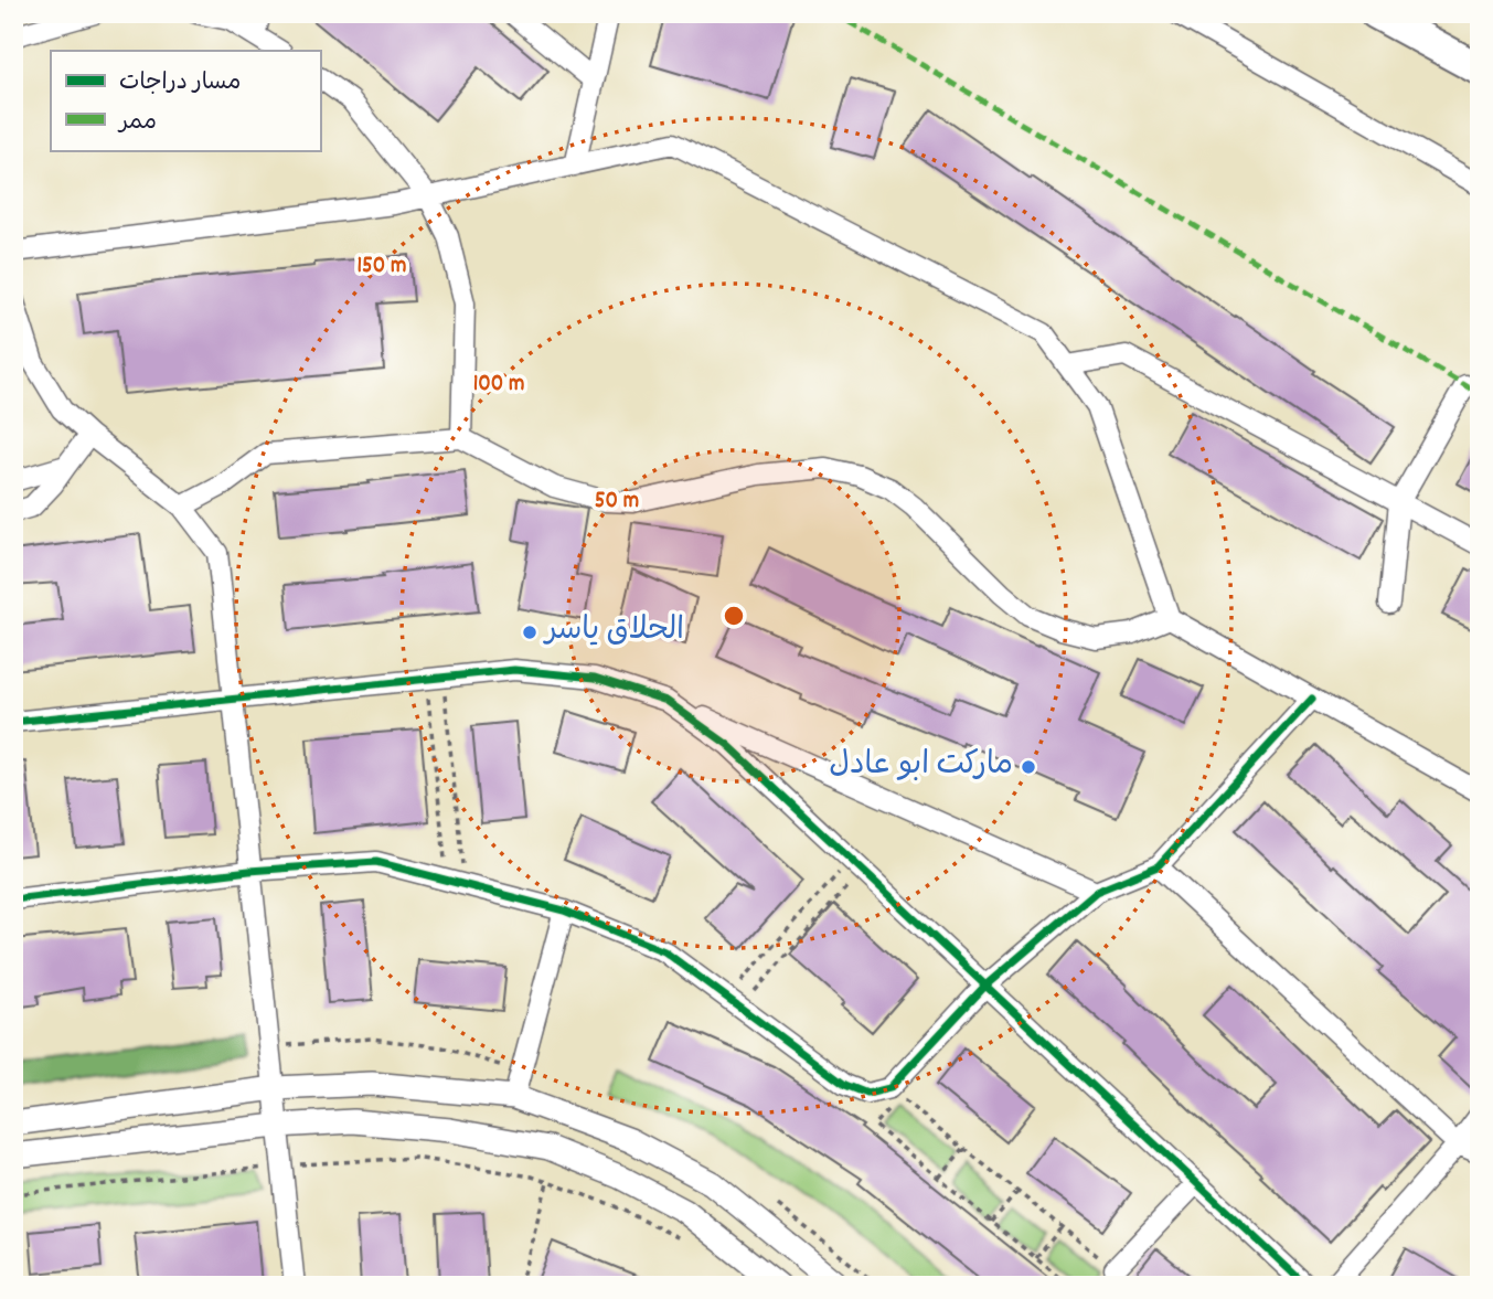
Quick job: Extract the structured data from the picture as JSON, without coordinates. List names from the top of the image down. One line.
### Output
{"places":["الحلاق ياسر","ماركت ابو عادل"],"legend":["مسار دراجات","ممر"],"rings":["150 m","100 m","50 m"]}
